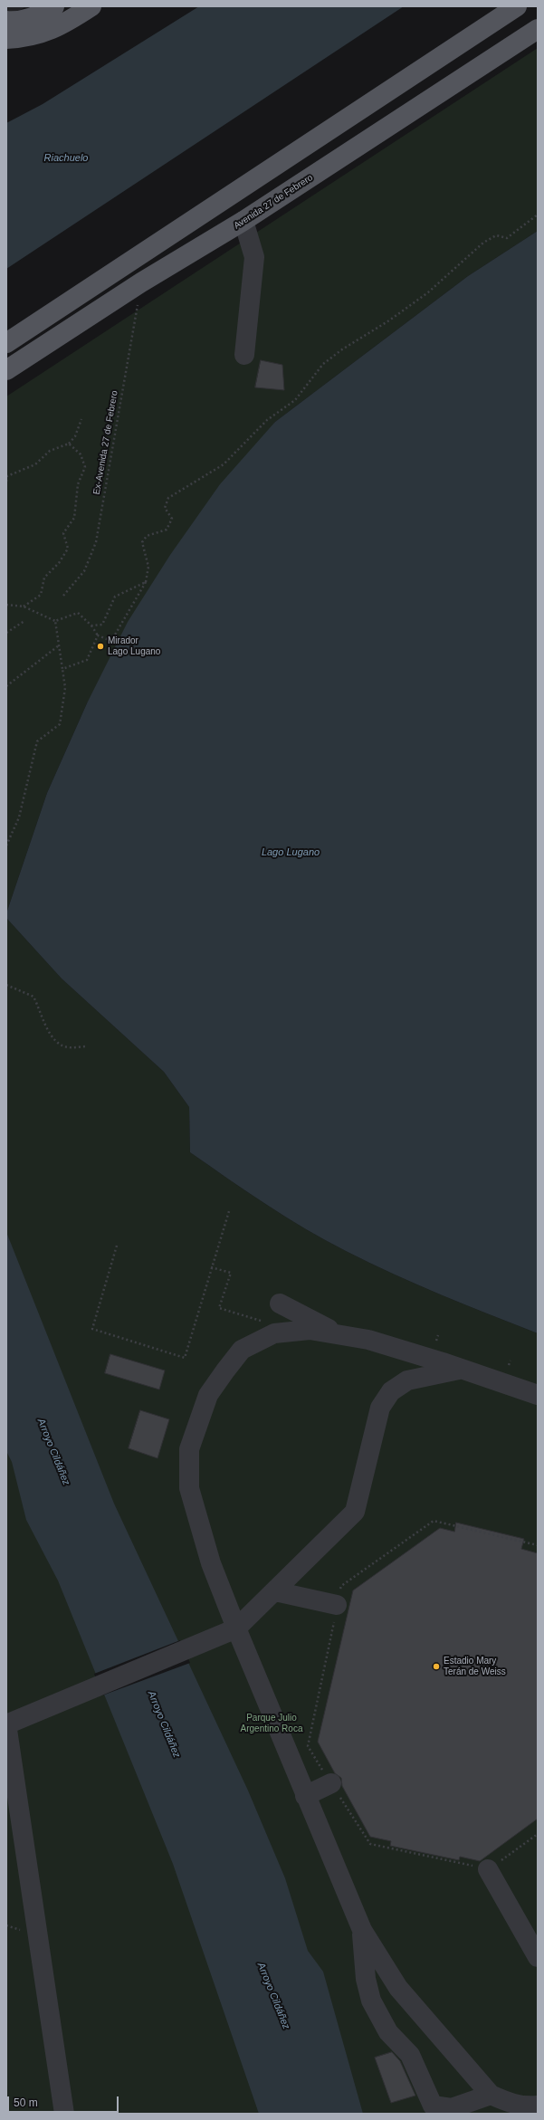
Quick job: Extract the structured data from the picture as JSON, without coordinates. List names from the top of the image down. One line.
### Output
{"streets":{"main road":["Avenida 27 de Febrero"],"path":["Ex-Avenida 27 de Febrero"]},"crossings":[["Avenida 27 de Febrero","Ex-Avenida 27 de Febrero"]],"water":["Riachuelo","Lago Lugano","Arroyo Cildáñez"],"parks":["Parque Julio Argentino Roca"],"places":["Mirador Lago Lugano","Estadio Mary Terán de Weiss"],"scale_bar":"50 m"}
